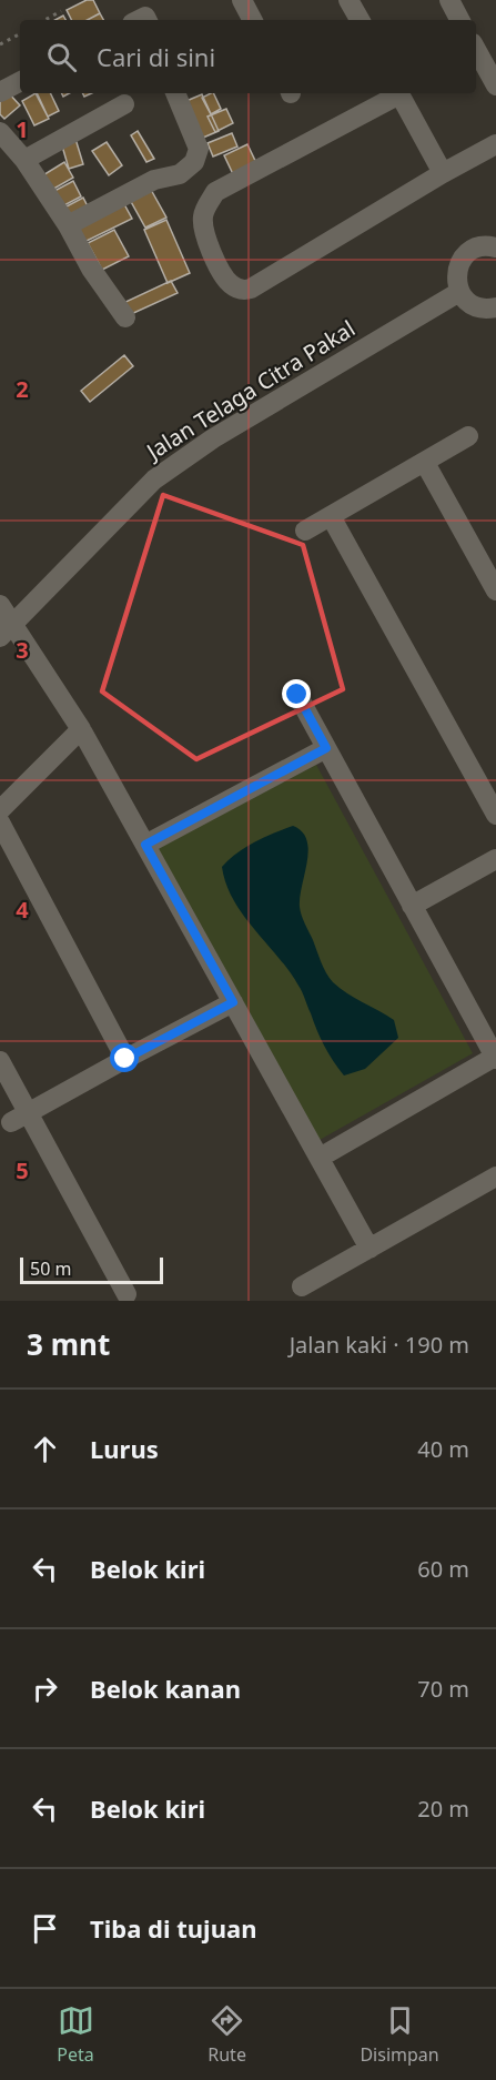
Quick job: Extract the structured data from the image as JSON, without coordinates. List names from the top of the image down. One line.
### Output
{"streets":{"street":["Jalan Telaga Citra Pakal"]},"scale_bar":"50 m","page":{"search":"Cari di sini","scale":"50 m","heading":["3 mnt","Jalan kaki · 190 m"],"list":[["Lurus","40 m"],["Belok kiri","60 m"],["Belok kanan","70 m"],["Belok kiri","20 m"],"Tiba di tujuan"],"nav":["Peta","Rute","Disimpan"]},"grid":{"rows":["1","2","3","4","5"]}}
